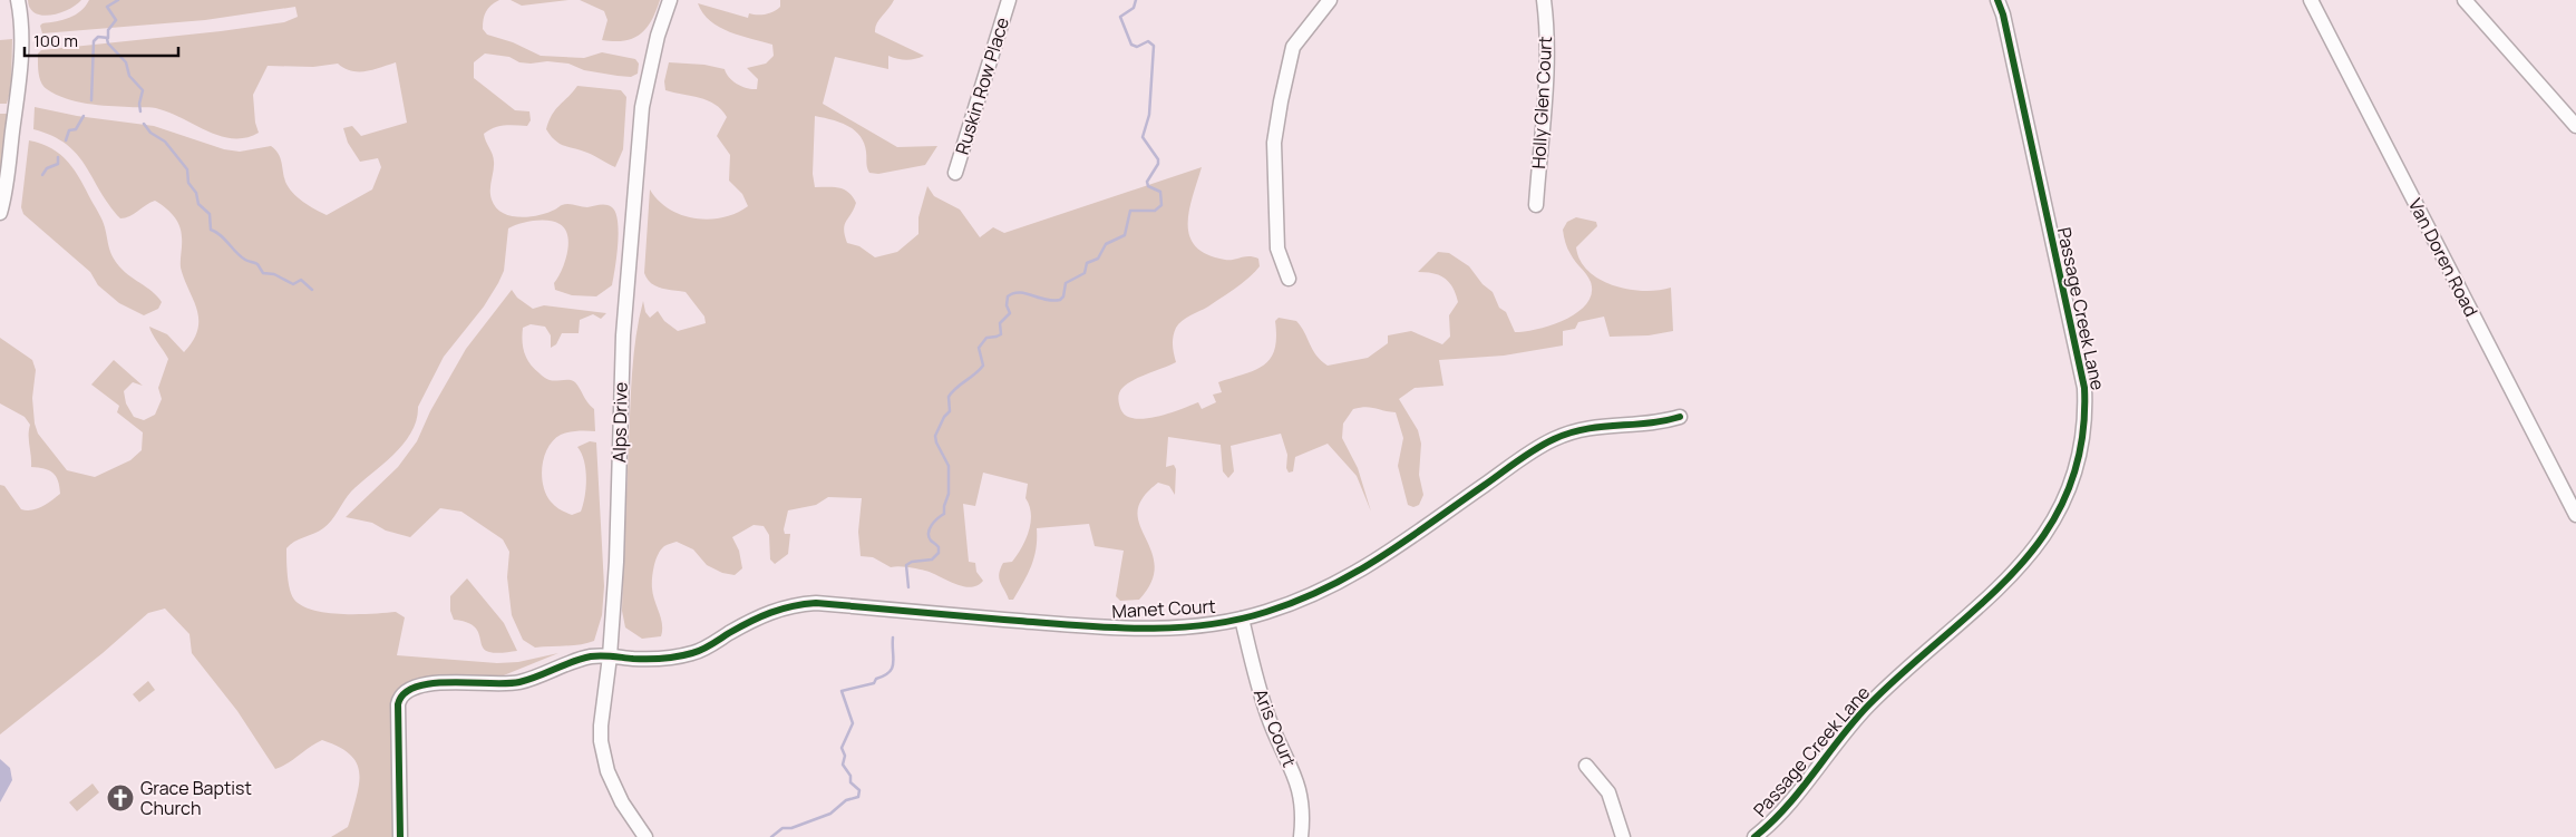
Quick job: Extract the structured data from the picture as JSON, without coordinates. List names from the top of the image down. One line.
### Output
{"streets":{"street":["Ruskin Row Place","Holly Glen Court","Van Doren Road","Passage Creek Lane","Alps Drive","Manet Court","Aris Court"]},"crossings":[["Alps Drive","Manet Court"],["Manet Court","Aris Court"]],"places":{"church":["Grace Baptist Church"]},"scale_bar":"100 m"}
